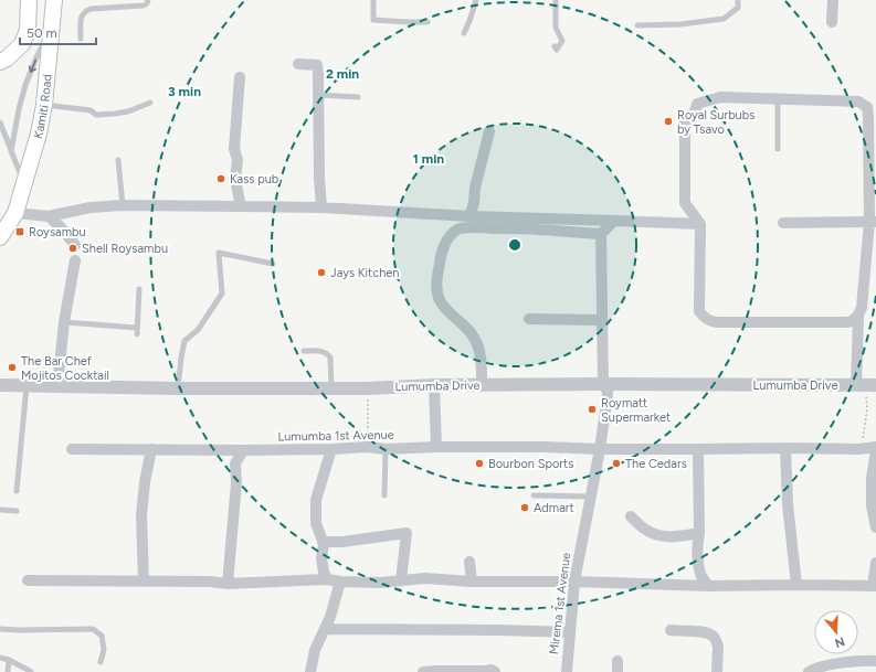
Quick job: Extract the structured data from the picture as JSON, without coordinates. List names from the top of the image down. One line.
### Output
{"streets":{"main road":["Kamiti Road"],"street":["Lumumba Drive","Lumumba 1st Avenue","Mirema 1st Avenue"]},"crossings":[["Lumumba Drive","Mirema 1st Avenue"],["Lumumba 1st Avenue","Mirema 1st Avenue"]],"places":{"other":["Royal Surbubs by Tsavo","Kass pub","Shell Roysambu","Jays Kitchen","The Bar Chef Mojitos Cocktail","Roymatt Supermarket","Bourbon Sports","The Cedars","Admart"],"transit":["Roysambu"]},"scale_bar":"50 m","north":"bottom","rings":["2 min","3 min","1 min"]}
